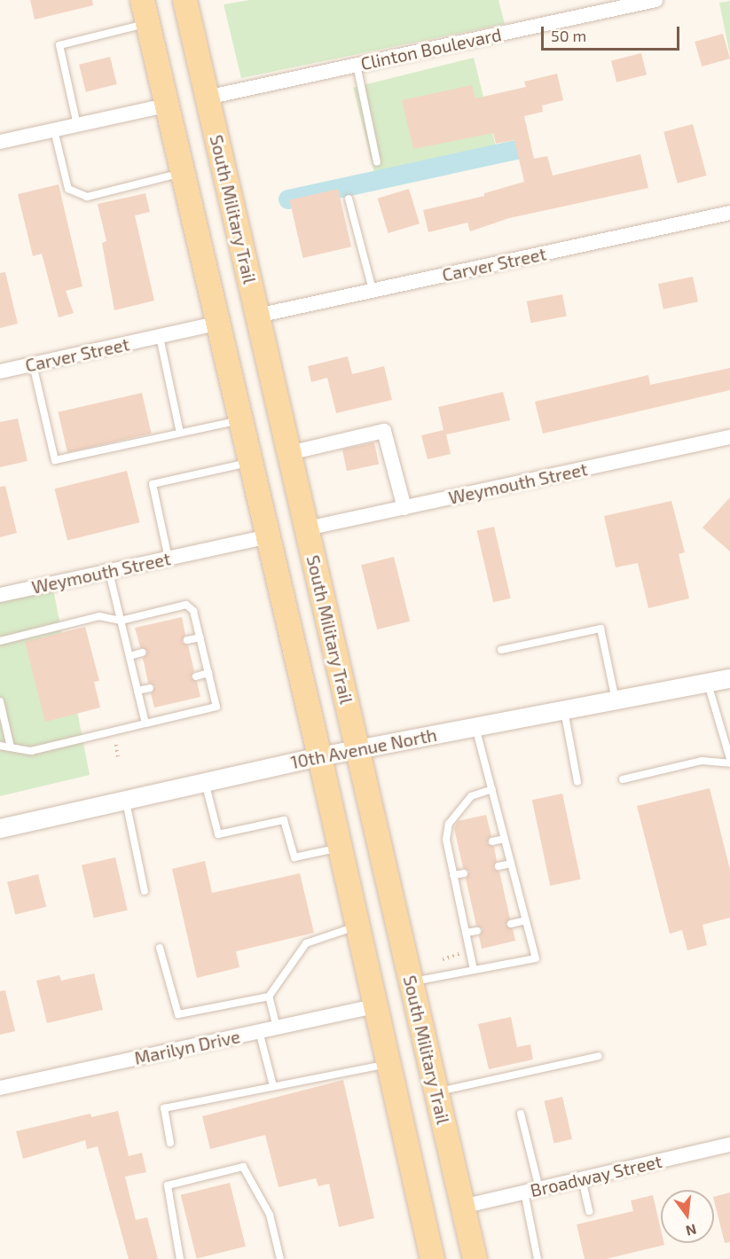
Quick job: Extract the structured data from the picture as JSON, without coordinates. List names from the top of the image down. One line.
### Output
{"streets":{"main road":["South Military Trail"],"street":["Clinton Boulevard","Carver Street","Weymouth Street","10th Avenue North","Marilyn Drive","Broadway Street"]},"crossings":[["Clinton Boulevard","South Military Trail"],["South Military Trail","Carver Street"],["South Military Trail","Weymouth Street"],["South Military Trail","10th Avenue North"],["South Military Trail","Broadway Street"]],"scale_bar":"50 m","north":"bottom"}
